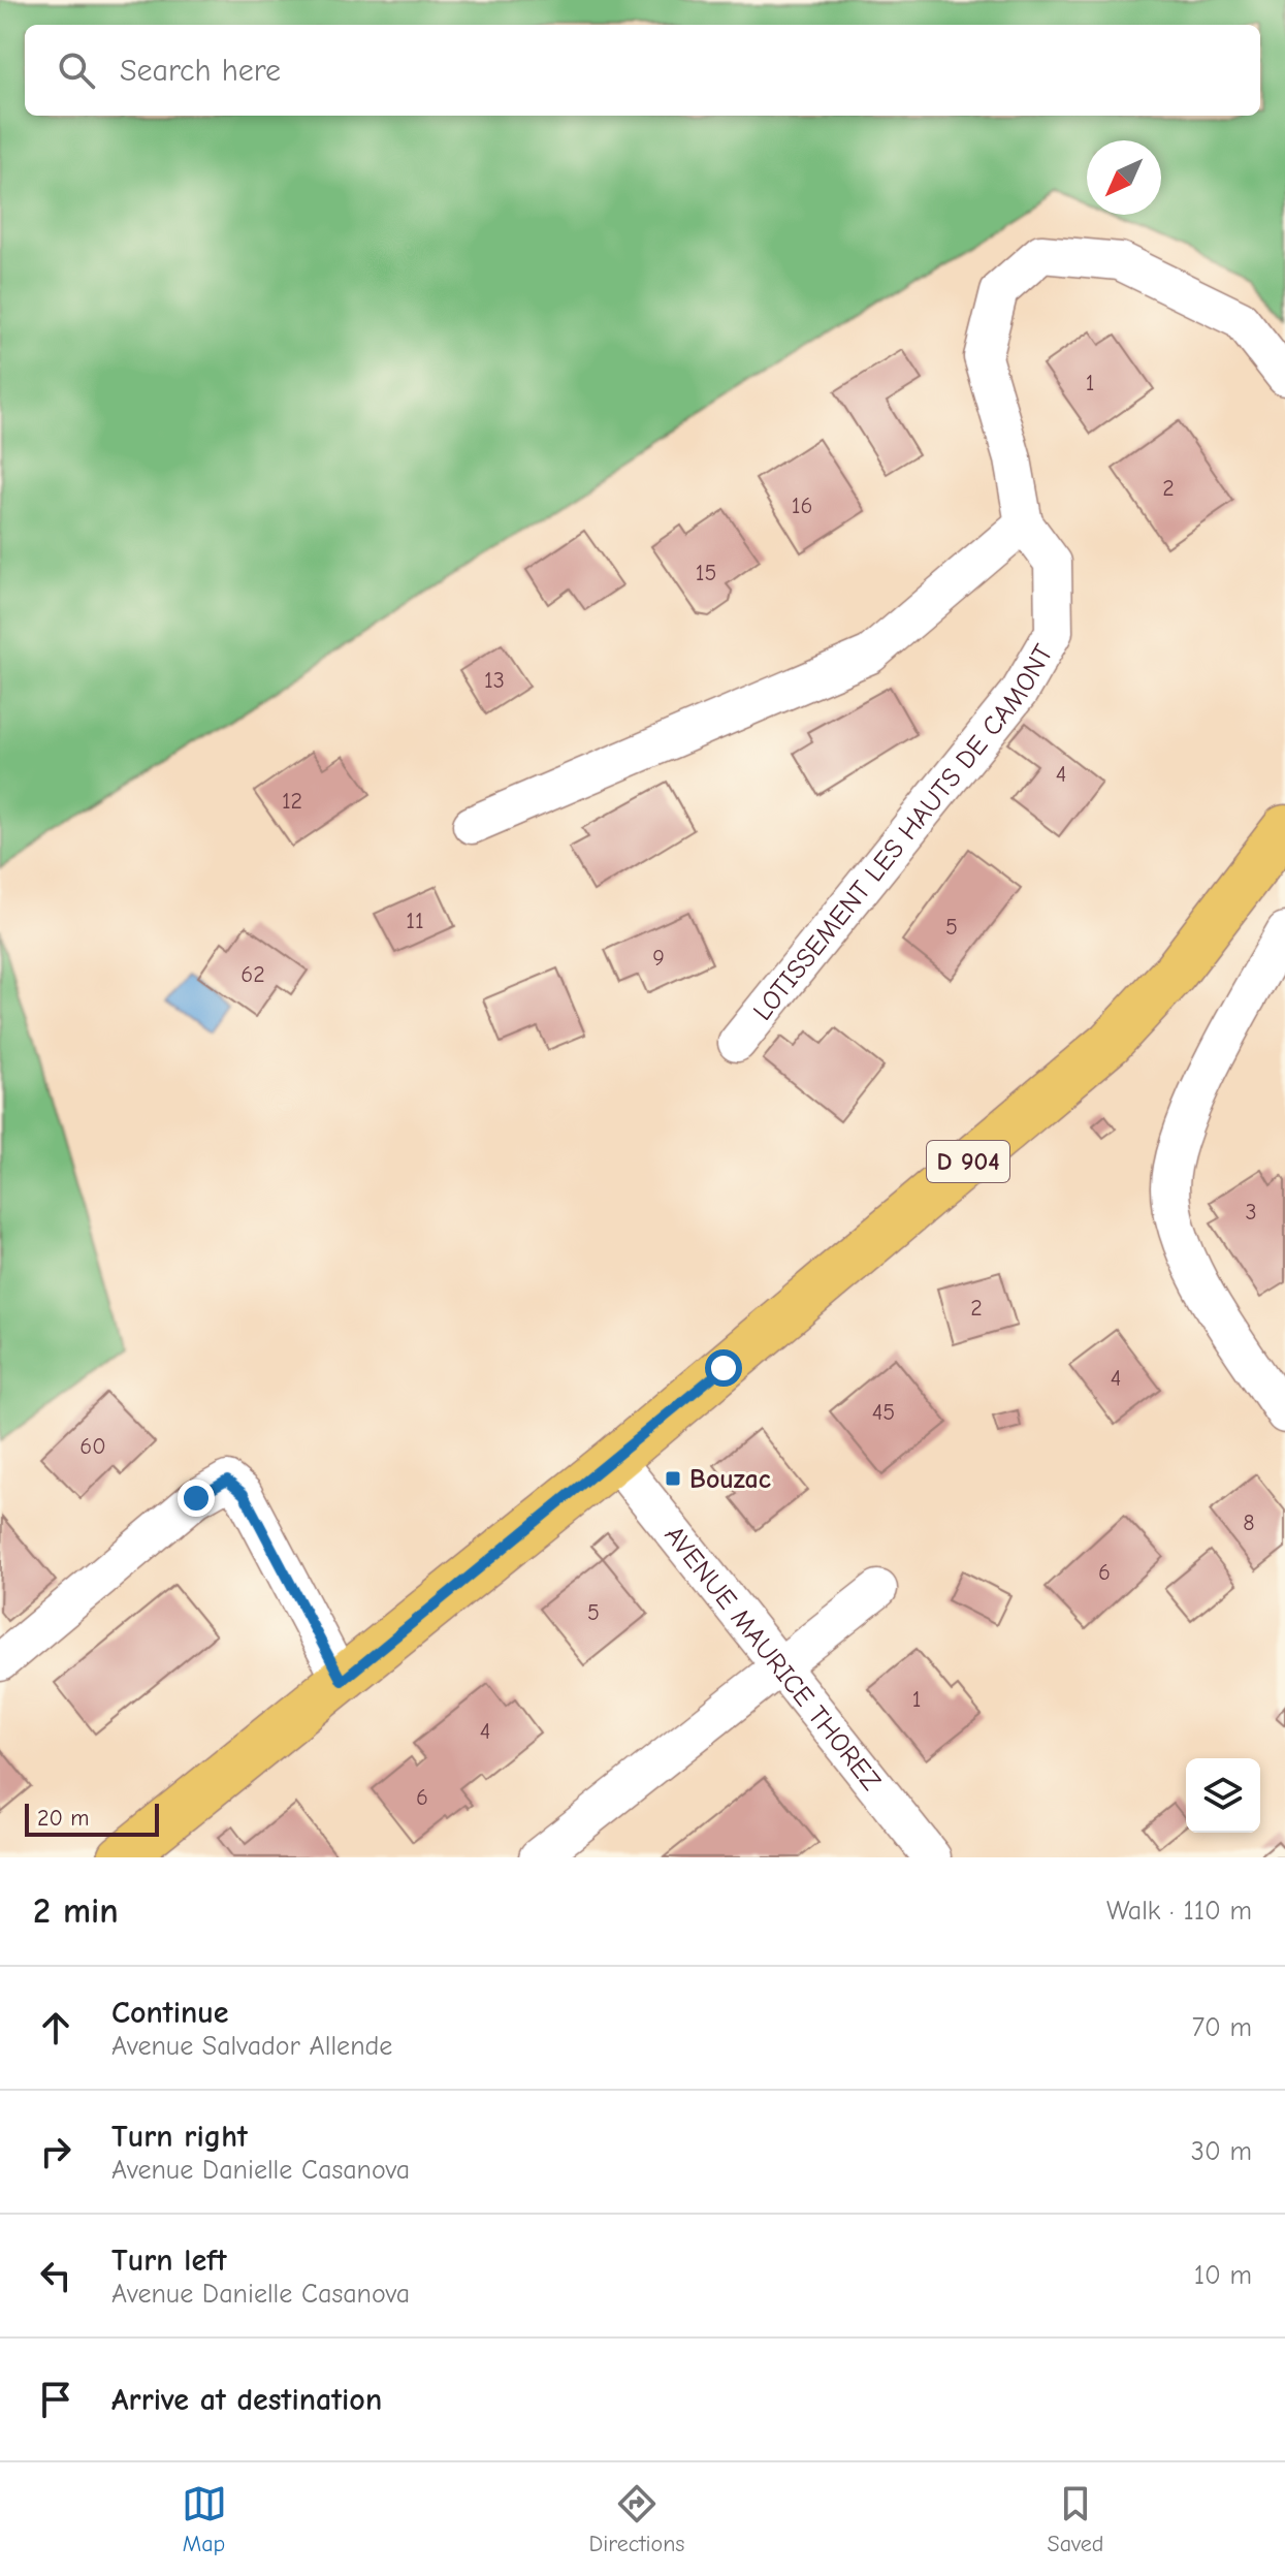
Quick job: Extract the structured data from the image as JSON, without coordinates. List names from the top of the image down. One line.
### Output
{"streets":{"main road":["D 904"],"street":["LOTISSEMENT LES HAUTS DE CAMONT","AVENUE MAURICE THOREZ"]},"crossings":[["D 904","AVENUE MAURICE THOREZ"]],"places":{"transit":["Bouzac"]},"house_numbers":["1","2","16","15","13","4","12","11","5","9","62","3","2","4","45","60","8","6","5","1","4","6"],"scale_bar":"20 m","north":"bottom left","page":{"search":"Search here","scale":"20 m","heading":["2 min","Walk · 110 m"],"list":[["Continue","Avenue Salvador Allende","70 m"],["Turn right","Avenue Danielle Casanova","30 m"],["Turn left","Avenue Danielle Casanova","10 m"],"Arrive at destination"],"nav":["Map","Directions","Saved"]}}
